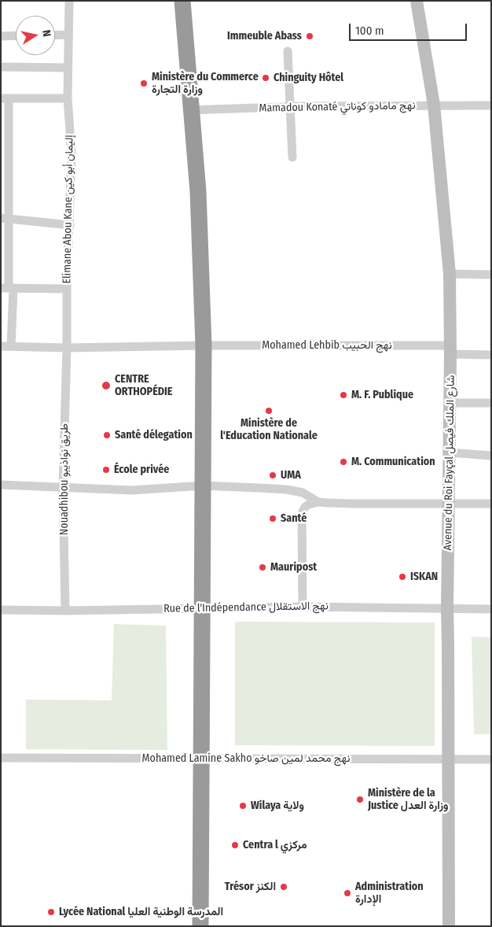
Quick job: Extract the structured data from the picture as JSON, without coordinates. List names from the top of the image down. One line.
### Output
{"streets":{"street":["Mamadou Konaté نهج مامادو كوناتي","Elimane Abou Kane إليمان أبو كين","Mohamed Lehbib نهج الحبيب","Avenue du Roi Fayçal شارع الملك فيصل","Nouadhibou طريق نواذيبو","Rue de l'Indépendance نهج الاستقلال","Mohamed Lamine Sakho نهج محمد لمين صاخو"]},"crossings":[["Mamadou Konaté نهج مامادو كوناتي","Avenue du Roi Fayçal شارع الملك فيصل"],["Elimane Abou Kane إليمان أبو كين","Mohamed Lehbib نهج الحبيب"],["Elimane Abou Kane إليمان أبو كين","Nouadhibou طريق نواذيبو"],["Mohamed Lehbib نهج الحبيب","Avenue du Roi Fayçal شارع الملك فيصل"],["Mohamed Lehbib نهج الحبيب","Nouadhibou طريق نواذيبو"],["Avenue du Roi Fayçal شارع الملك فيصل","Rue de l'Indépendance نهج الاستقلال"],["Avenue du Roi Fayçal شارع الملك فيصل","Mohamed Lamine Sakho نهج محمد لمين صاخو"],["Nouadhibou طريق نواذيبو","Rue de l'Indépendance نهج الاستقلال"]],"places":["Immeuble Abass","Chinguity Hôtel","Ministère du Commerce وزارة التجارة","CENTRE ORTHOPÉDIE","M. F. Publique","Ministère de l'Education Nationale","Santé délegation","M. Communication","École privée","UMA","Santé","Mauripost","ISKAN","Ministère de la Justice وزارة العدل","Wilaya ولاية","Centra l مركزي","Trésor الكنز","Administration الإدارة","Lycée National المدرسة الوطنية العليا"],"scale_bar":"100 m","north":"right"}
